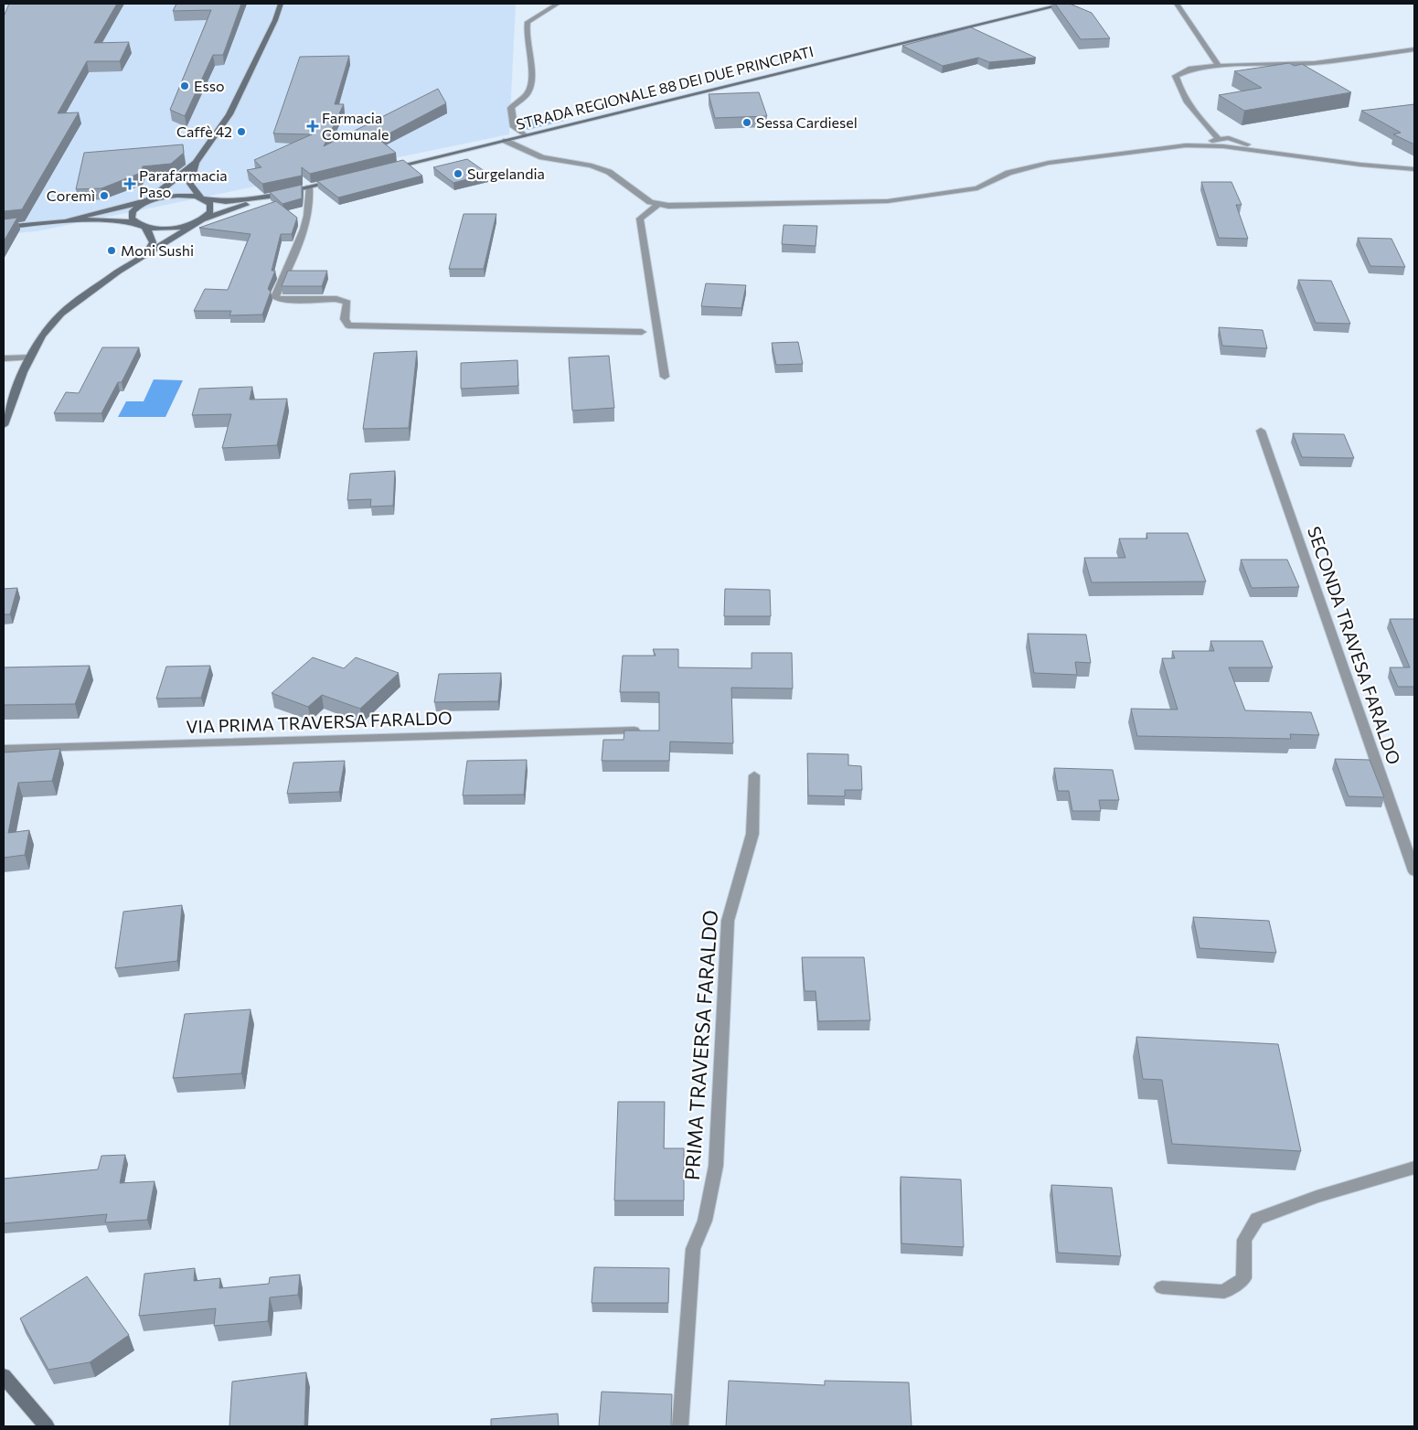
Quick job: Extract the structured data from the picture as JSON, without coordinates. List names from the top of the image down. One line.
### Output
{"streets":{"main road":["STRADA REGIONALE 88 DEI DUE PRINCIPATI"],"street":["SECONDA TRAVESA FARALDO","VIA PRIMA TRAVERSA FARALDO","PRIMA TRAVERSA FARALDO"]},"places":{"other":["Esso","Sessa Cardiesel","Caffè 42","Surgelandia","Coremì","Moni Sushi"],"health":["Farmacia Comunale","Parafarmacia Paso"]}}
